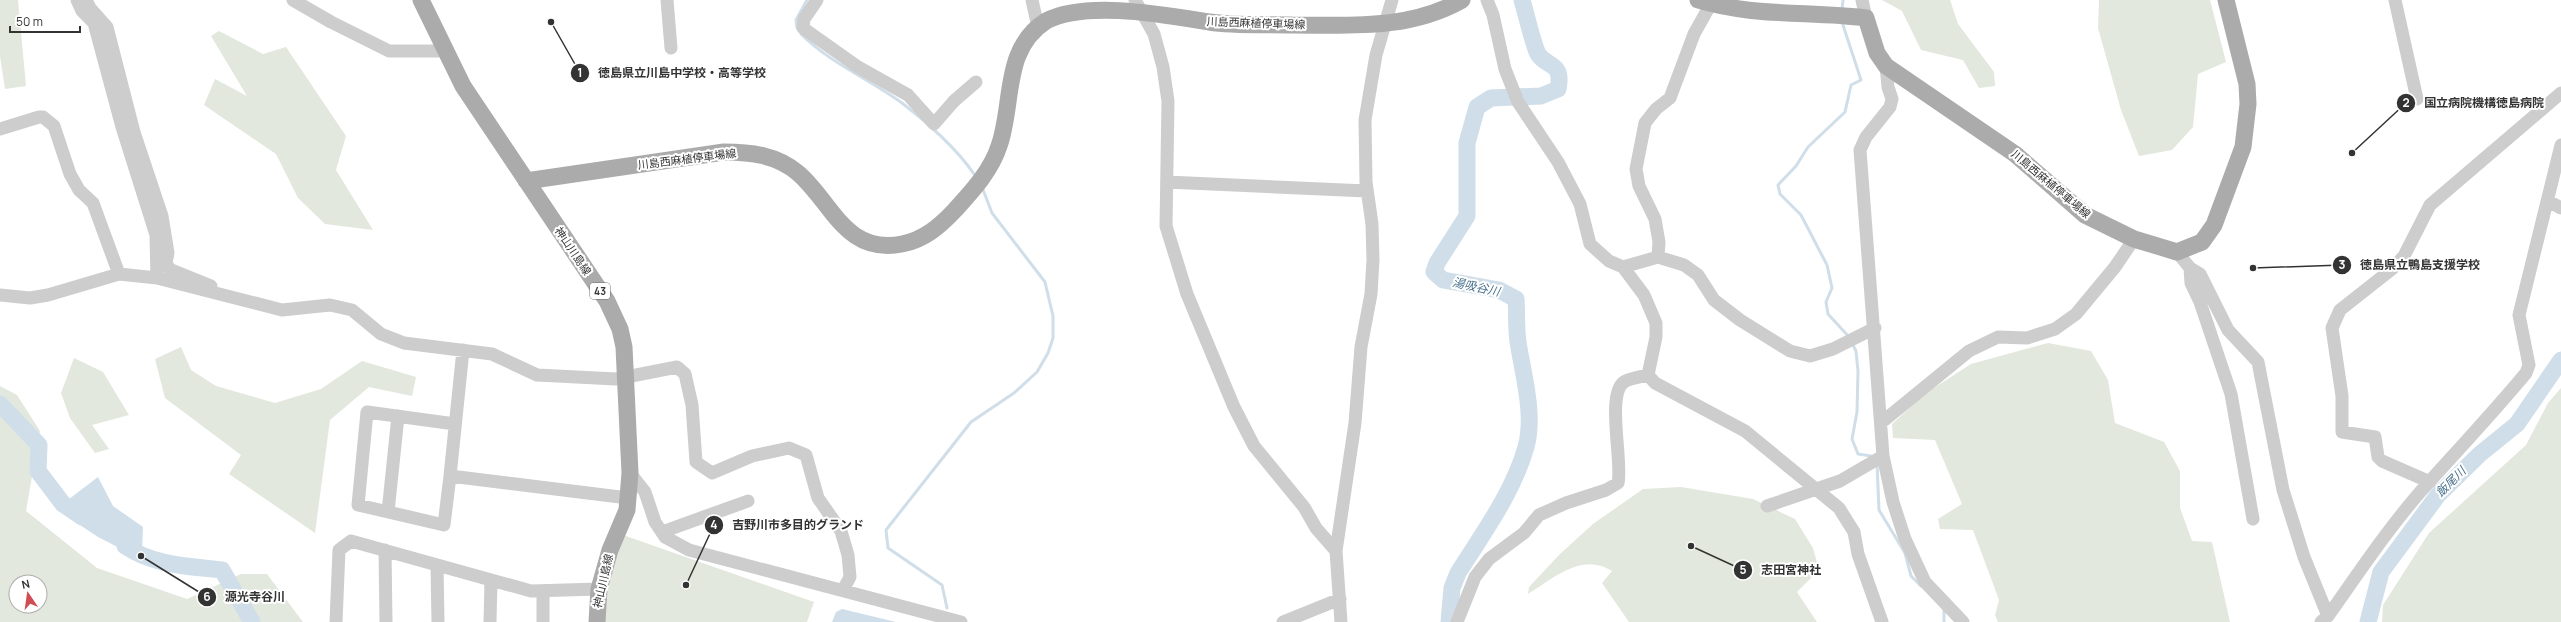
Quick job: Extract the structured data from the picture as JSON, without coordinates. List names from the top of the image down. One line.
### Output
{"streets":{"main road":["川島西麻植停車場線","神山川島線","43"]},"crossings":[["川島西麻植停車場線","神山川島線"]],"water":["湯吸谷川","飯尾川"],"places":["徳島県立川島中学校・高等学校","国立病院機構徳島病院","徳島県立鴨島支援学校","志田宮神社","源光寺谷川","吉野川市多目的グランド"],"scale_bar":"50 m","north":"top"}
